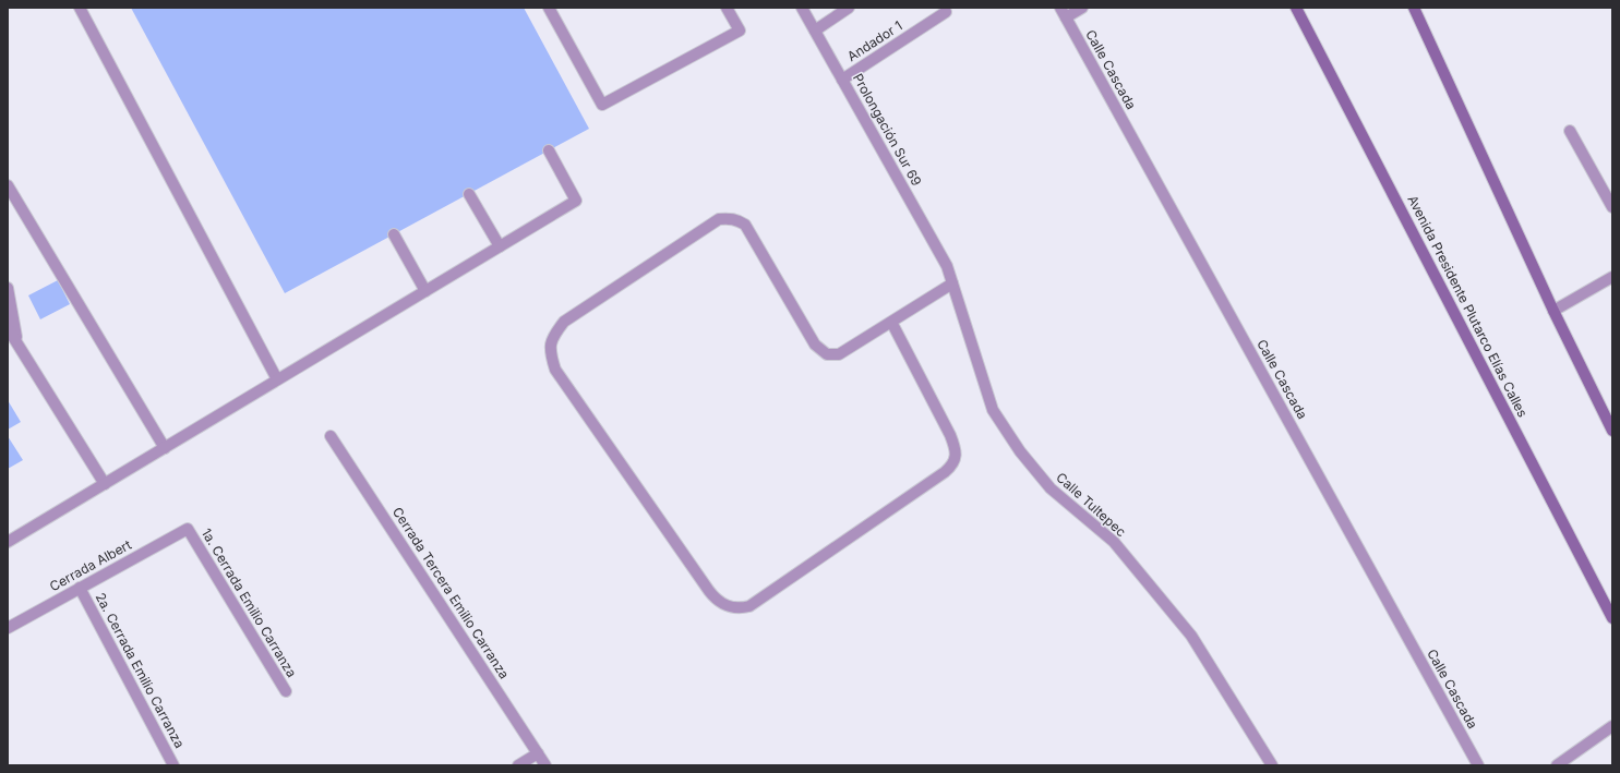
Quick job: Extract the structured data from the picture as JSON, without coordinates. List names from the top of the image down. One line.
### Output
{"streets":{"main road":["Avenida Presidente Plutarco Elías Calles"],"street":["Andador 1","Calle Cascada","Prolongación Sur 69","Calle Tultepec","Cerrada Albert","Cerrada Tercera Emilio Carranza","1a. Cerrada Emilio Carranza","2a. Cerrada Emilio Carranza"]},"crossings":[["Andador 1","Prolongación Sur 69"],["Prolongación Sur 69","Calle Tultepec"],["Cerrada Albert","1a. Cerrada Emilio Carranza"],["Cerrada Albert","2a. Cerrada Emilio Carranza"]]}
